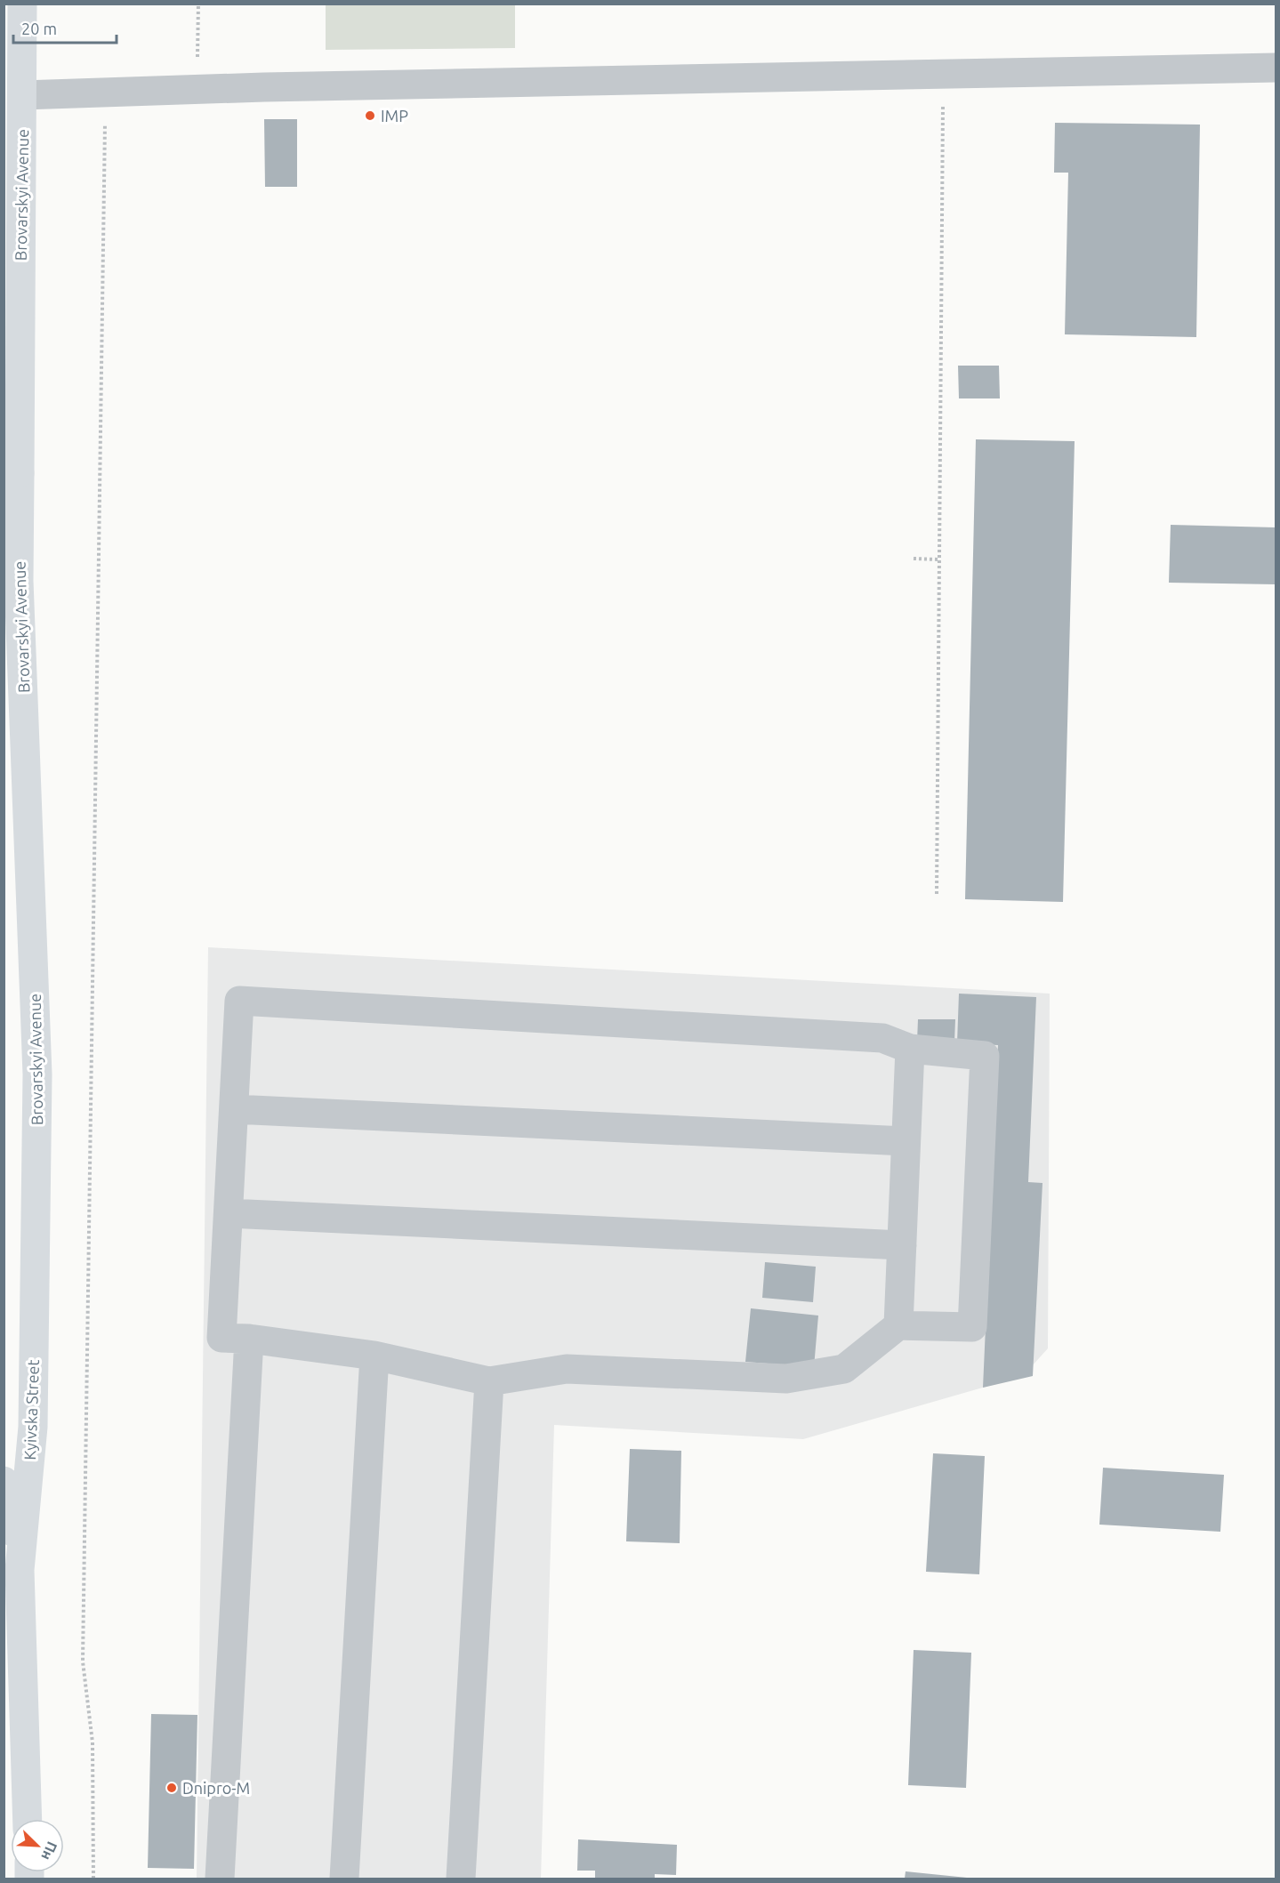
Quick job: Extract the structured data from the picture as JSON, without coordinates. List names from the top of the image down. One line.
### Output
{"streets":{"main road":["Brovarskyi Avenue","Kyivska Street"]},"crossings":[["Brovarskyi Avenue","Kyivska Street"]],"places":["ІМР","Dnipro-M"],"scale_bar":"20 m","north":"bottom right"}
